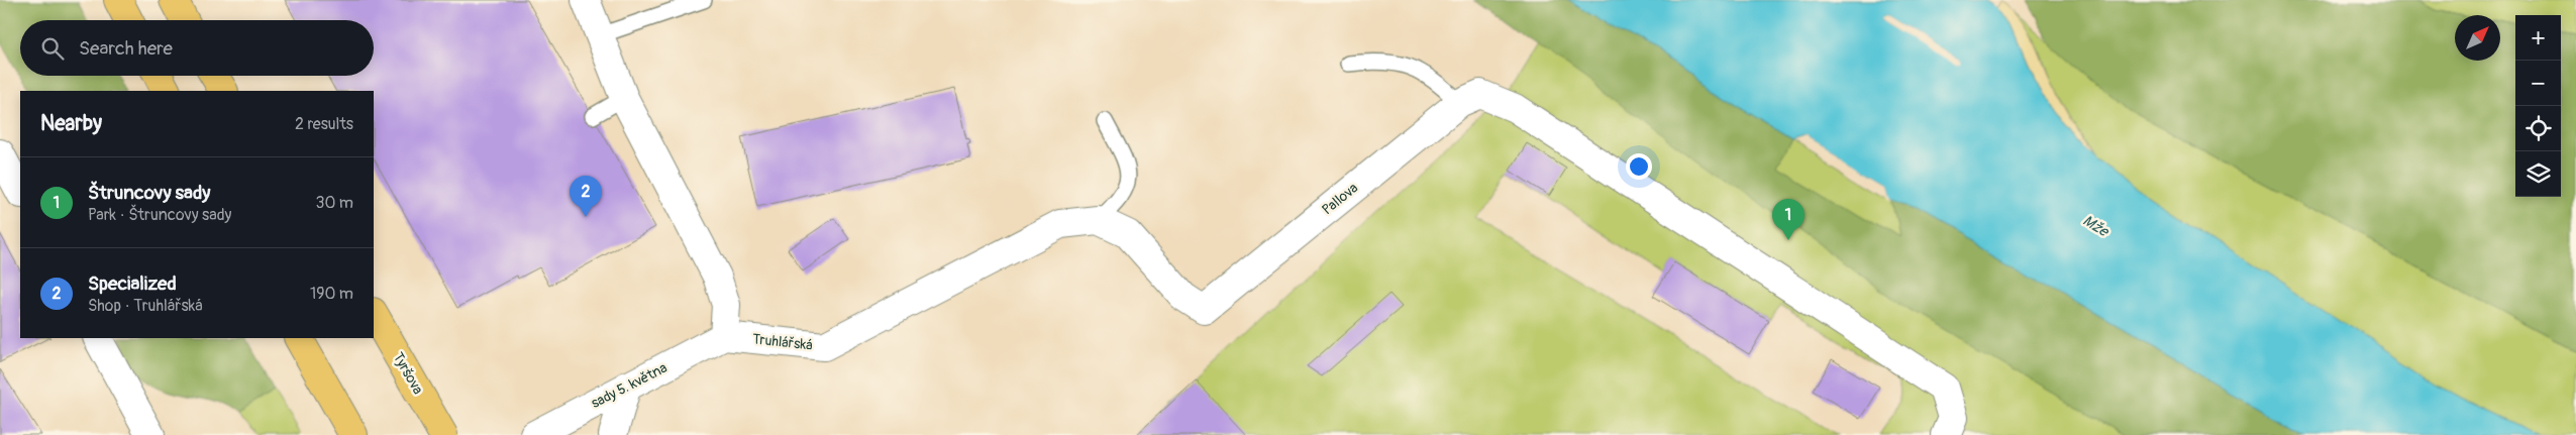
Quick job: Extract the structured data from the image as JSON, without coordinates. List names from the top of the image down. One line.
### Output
{"streets":{"main road":["Tyršova"],"street":["Pallova","Truhlářská","sady 5. května"]},"crossings":[["Pallova","Truhlářská"],["Truhlářská","sady 5. května"]],"water":["Mže"],"north":"top right","page":{"map_buttons":["+","−"],"search":"Search here","heading":["Nearby","2 results"],"list":[{"mark":"1","name":"Štruncovy sady","note":"Park · Štruncovy sady","value":"30 m"},{"mark":"2","name":"Specialized","note":"Shop · Truhlářská","value":"190 m"}],"pins":["2","1"]}}
